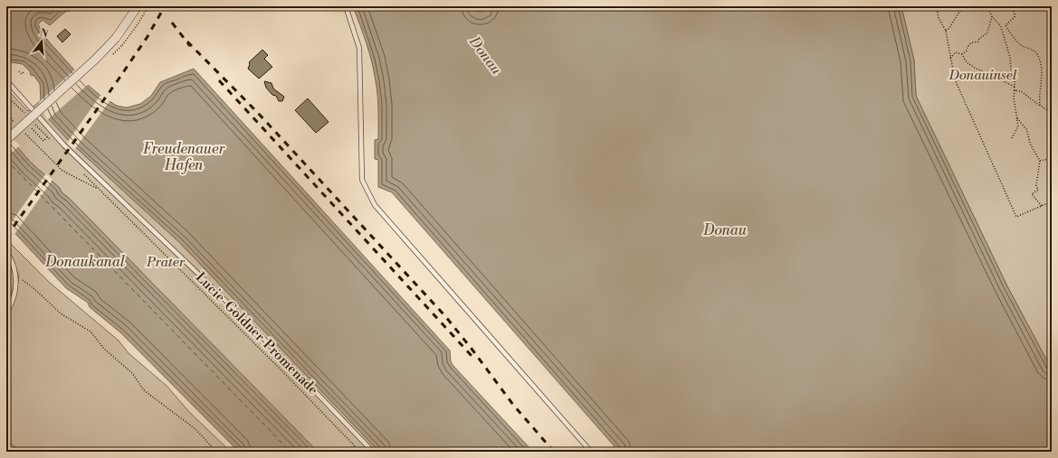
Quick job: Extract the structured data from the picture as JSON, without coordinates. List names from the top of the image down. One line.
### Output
{"streets":{"path":["Lucie-Goldner-Promenade"]},"water":["Donau","Freudenauer Hafen","Donaukanal"],"parks":["Donauinsel","Prater"],"north":"top"}
